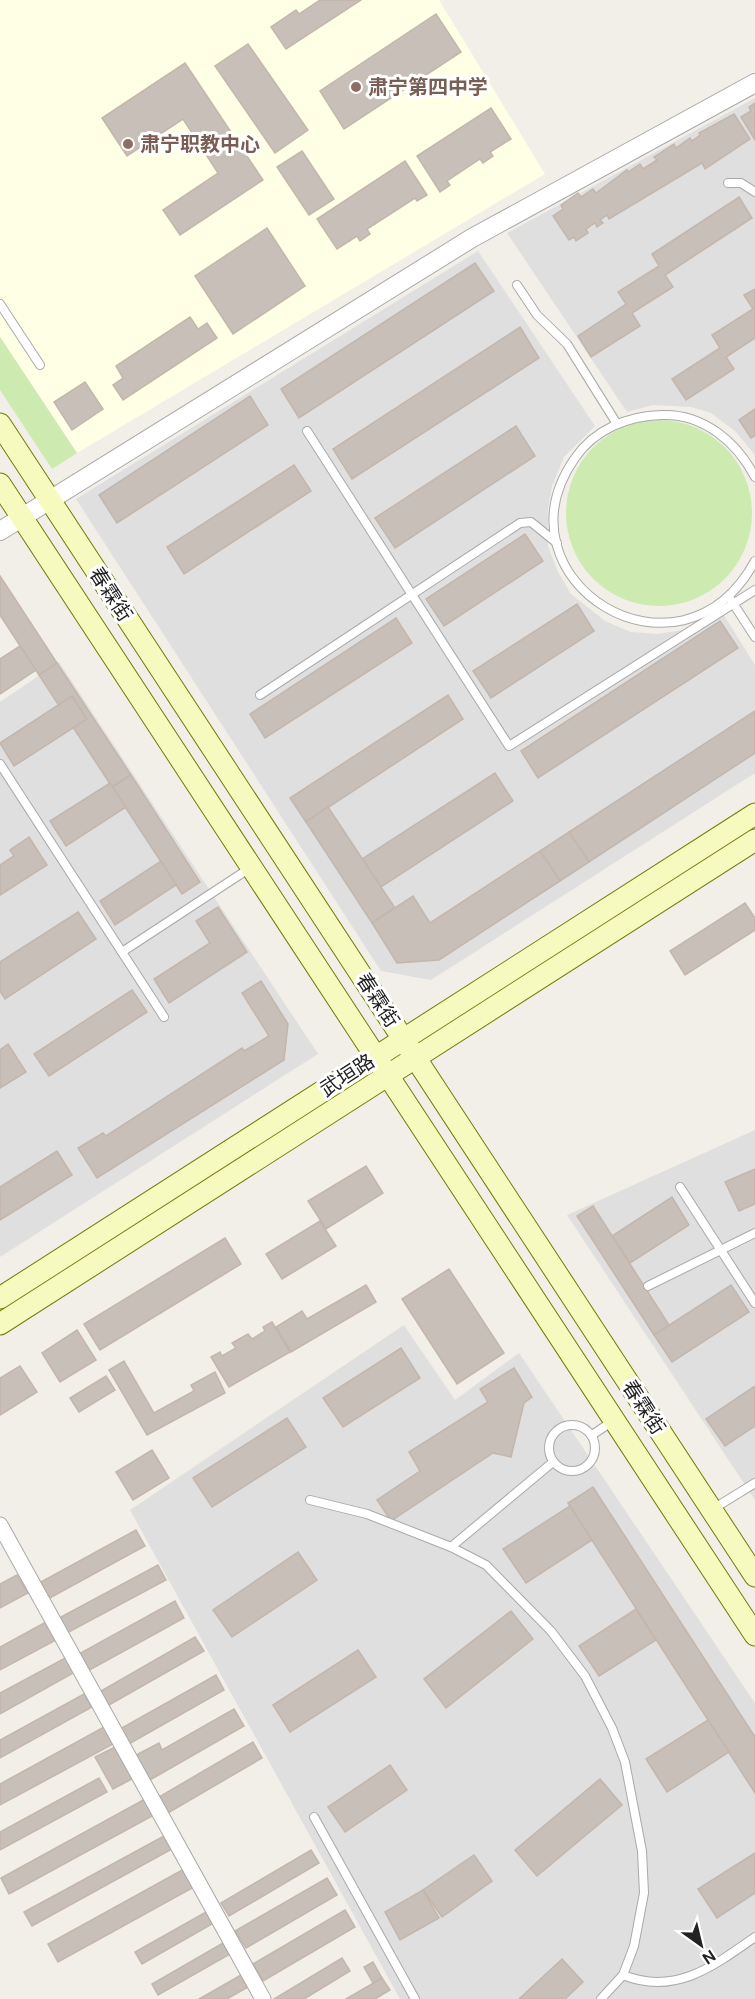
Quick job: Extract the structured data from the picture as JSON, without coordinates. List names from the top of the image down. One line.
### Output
{"streets":{"main road":["春霖街","武垣路"]},"crossings":[["春霖街","武垣路"]],"places":["肃宁第四中学","肃宁职教中心"],"north":"bottom right"}
